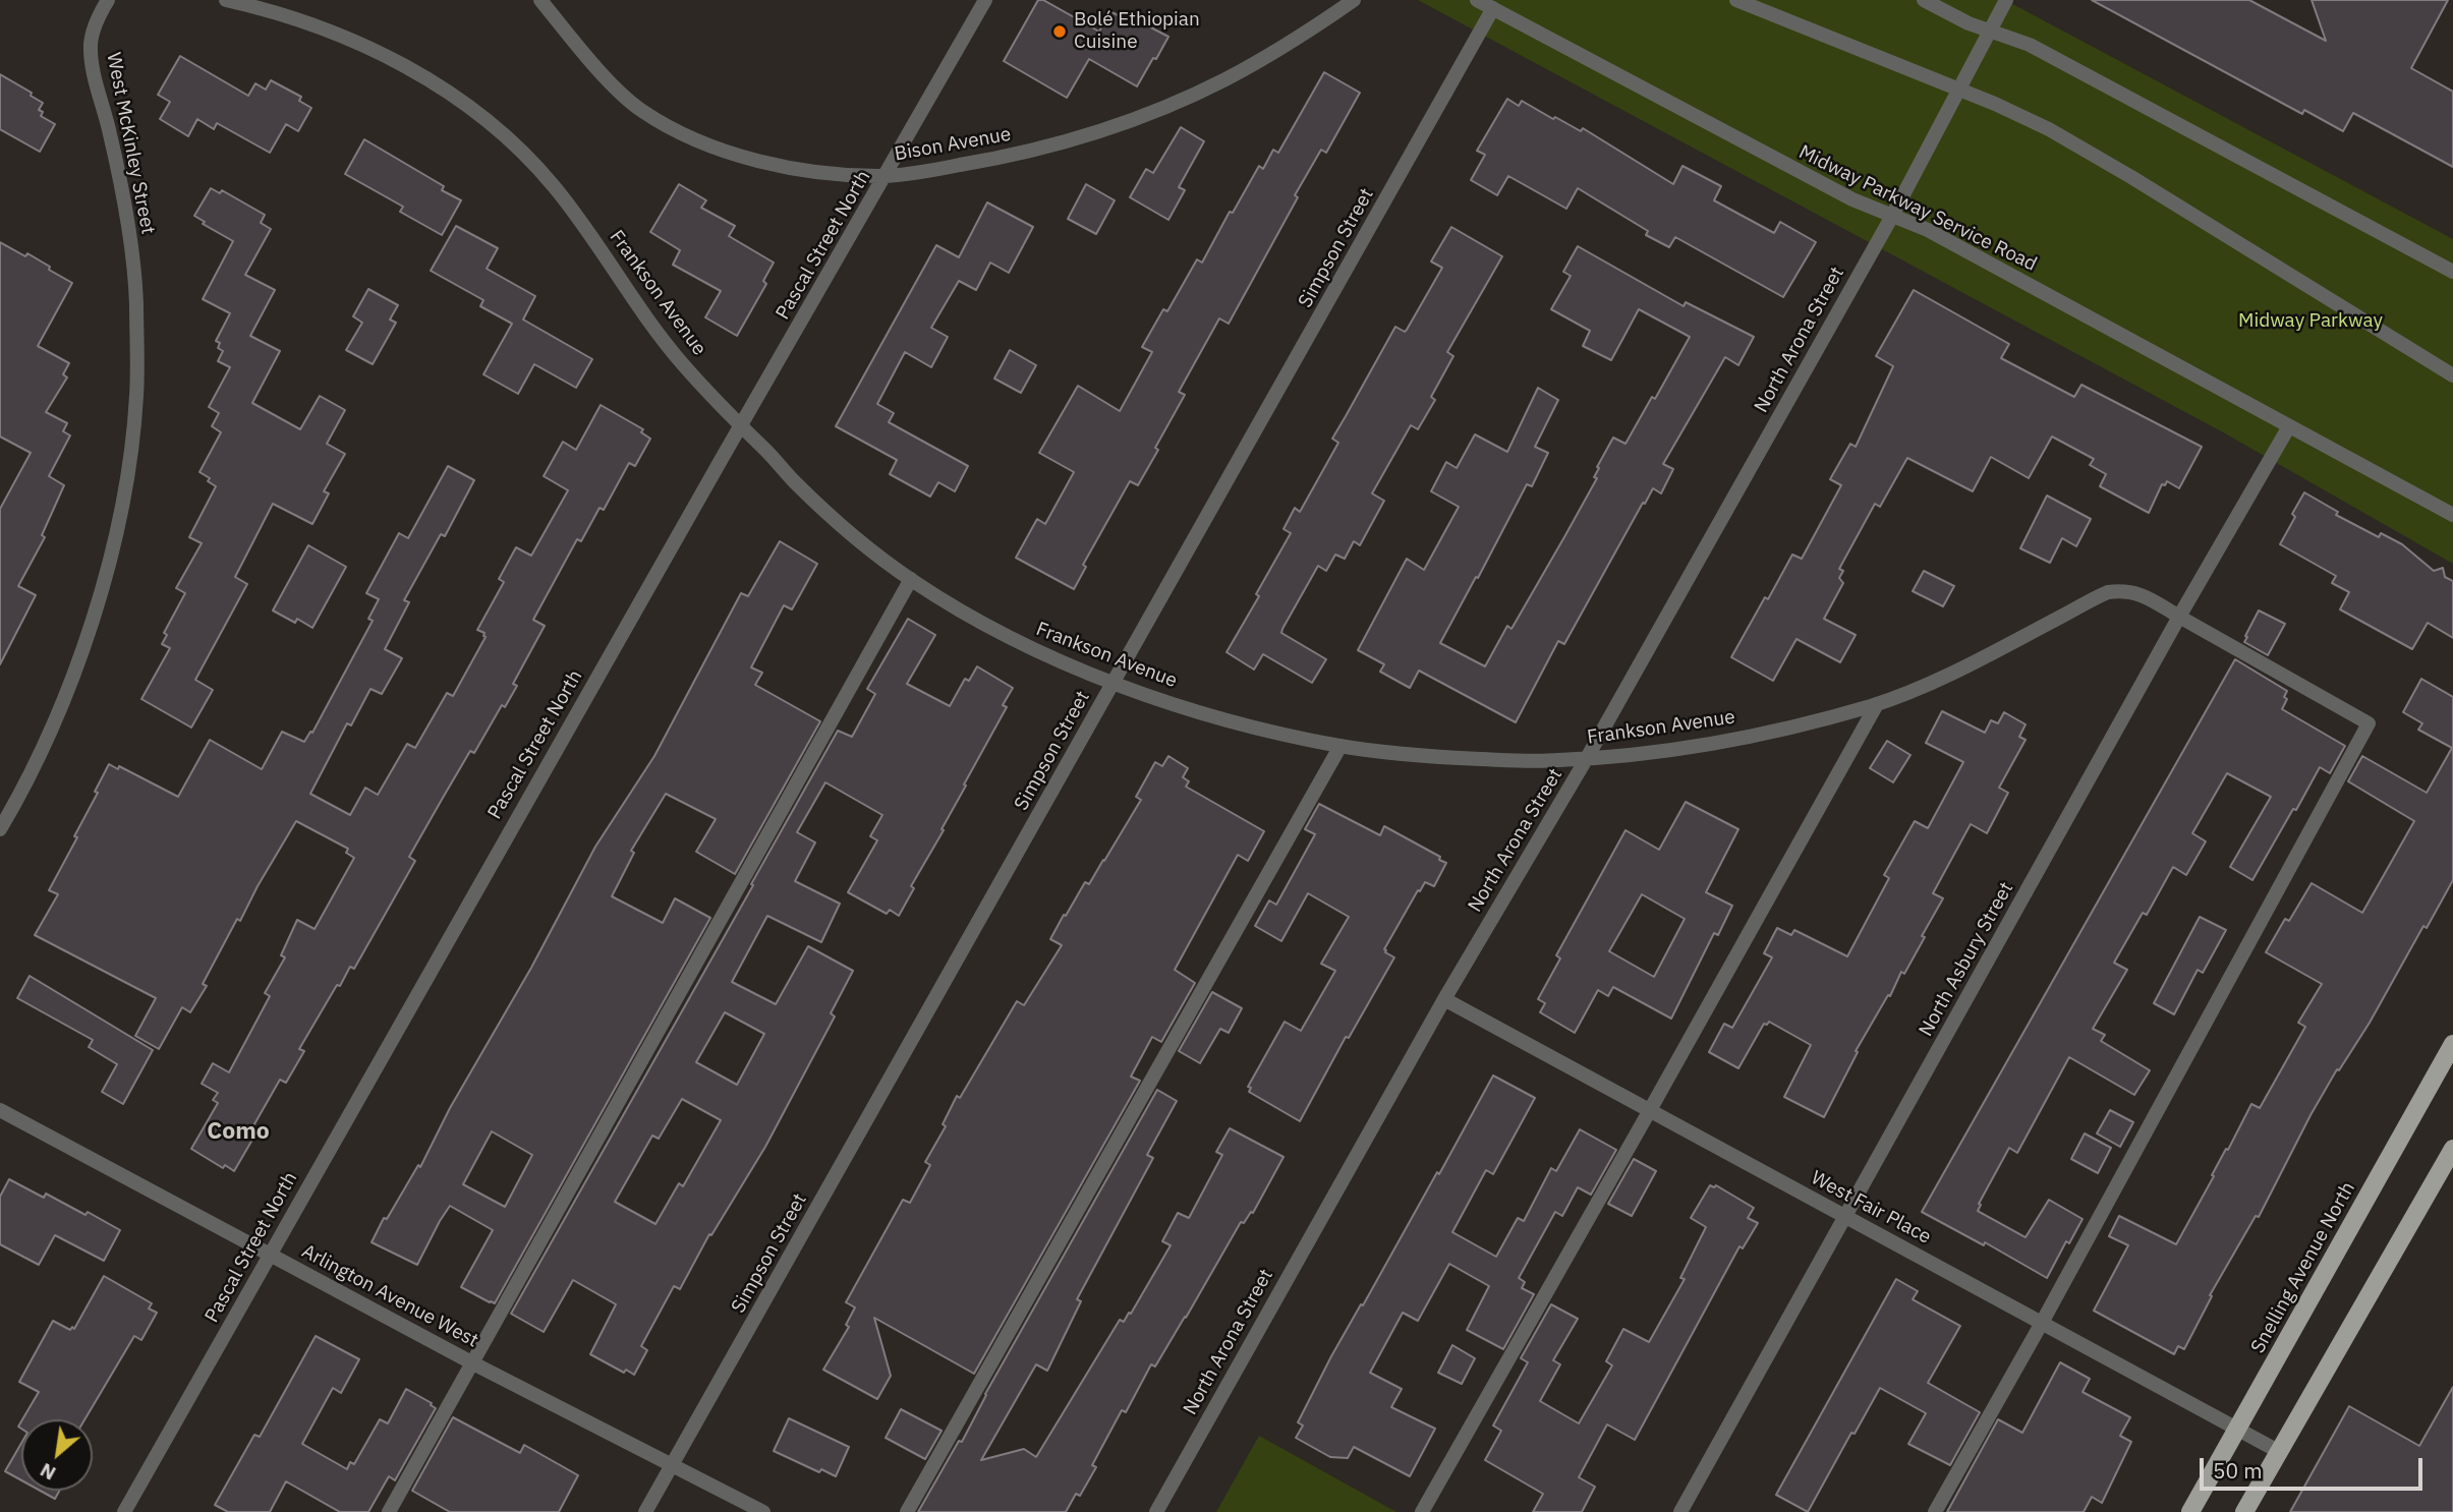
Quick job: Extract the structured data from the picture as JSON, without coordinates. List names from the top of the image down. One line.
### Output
{"streets":{"main road":["Snelling Avenue North"],"street":["West McKinley Street","Bison Avenue","Midway Parkway Service Road","Pascal Street North","Simpson Street","Frankson Avenue","North Arona Street","North Asbury Street","West Fair Place","Arlington Avenue West"]},"crossings":[["Bison Avenue","Pascal Street North"],["Midway Parkway Service Road","Simpson Street"],["Midway Parkway Service Road","North Arona Street"],["Midway Parkway Service Road","North Asbury Street"],["Pascal Street North","Frankson Avenue"],["Pascal Street North","Arlington Avenue West"],["Simpson Street","Frankson Avenue"],["Simpson Street","Arlington Avenue West"],["Frankson Avenue","North Arona Street"],["Frankson Avenue","North Asbury Street"],["Frankson Avenue","West Fair Place"],["North Arona Street","West Fair Place"],["North Asbury Street","West Fair Place"],["West Fair Place","Snelling Avenue North"]],"districts":["Como"],"parks":["Midway Parkway"],"places":["Bolé Ethiopian Cuisine"],"scale_bar":"50 m","north":"bottom left"}
